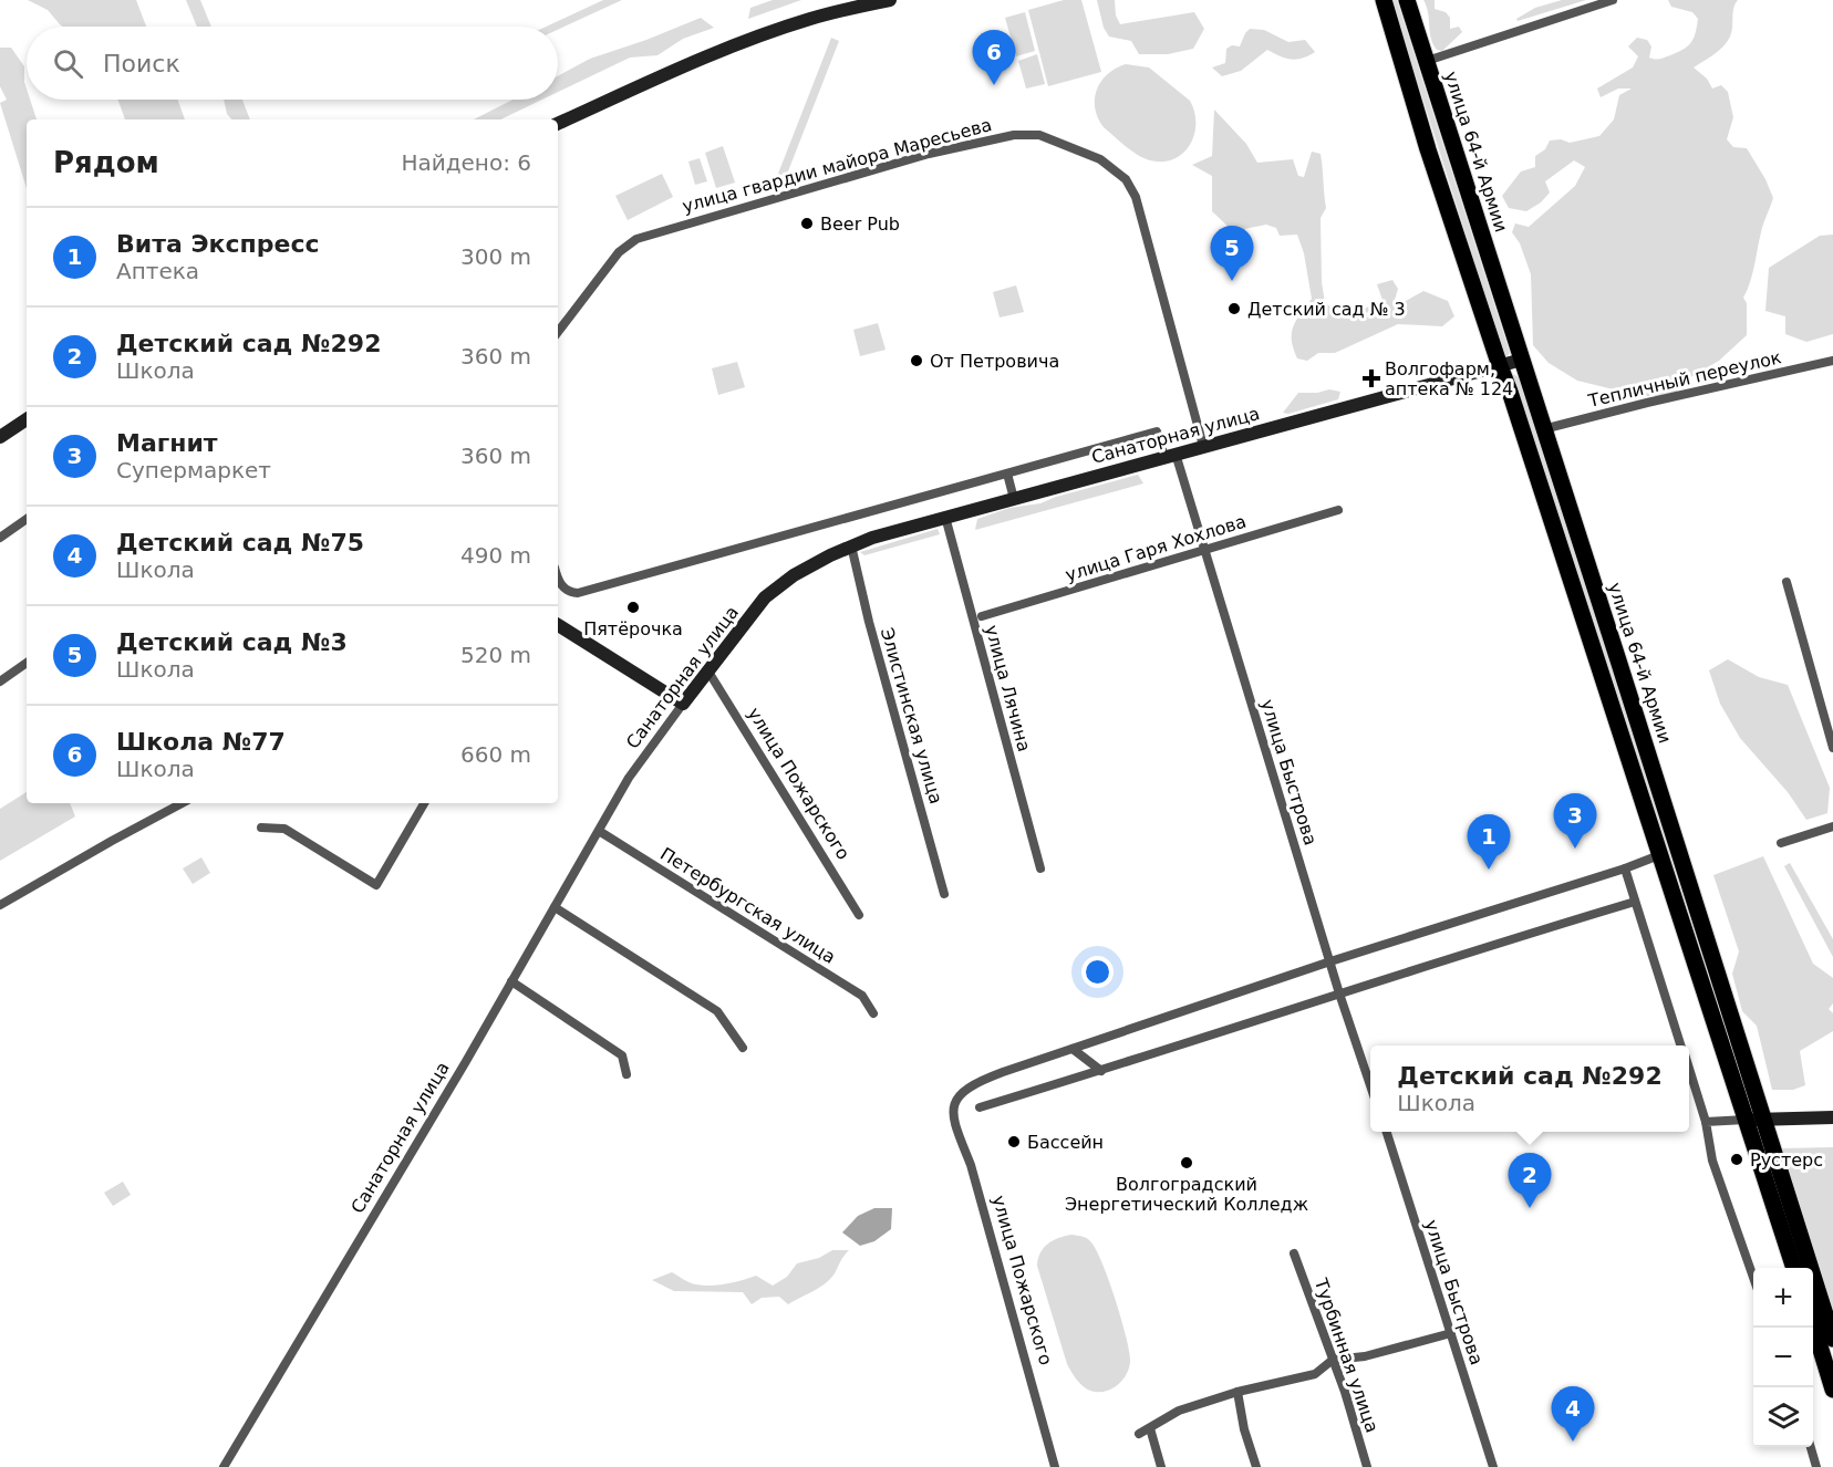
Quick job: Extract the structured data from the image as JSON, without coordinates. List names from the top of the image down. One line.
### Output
{"streets":{"highway":["улица 64-й Армии"],"street":["улица гвардии майора Маресьева","Тепличный переулок","Санаторная улица","улица Гаря Хохлова","улица Лячина","Элистинская улица","улица Быстрова","улица Пожарского","Петербургская улица","Турбинная улица"]},"crossings":[["улица 64-й Армии","Тепличный переулок"],["улица 64-й Армии","Санаторная улица"],["улица гвардии майора Маресьева","Санаторная улица"],["Санаторная улица","улица Лячина"],["Санаторная улица","Элистинская улица"],["Санаторная улица","улица Быстрова"],["Санаторная улица","улица Пожарского"],["Санаторная улица","Петербургская улица"],["улица Гаря Хохлова","улица Быстрова"]],"places":{"other":["Beer Pub","Детский сад № 3","От Петровича","Пятёрочка","Бассейн","Рустерс","Волгоградский Энергетический Колледж"],"health":["Волгофарм, аптека № 124"]},"page":{"search":"Поиск","pins":["6","5","3","1","2","4"],"heading":["Рядом","Найдено: 6"],"list":[{"mark":"1","name":"Вита Экспресс","note":"Аптека","value":"300 m"},{"mark":"2","name":"Детский сад №292","note":"Школа","value":"360 m"},{"mark":"3","name":"Магнит","note":"Супермаркет","value":"360 m"},{"mark":"4","name":"Детский сад №75","note":"Школа","value":"490 m"},{"mark":"5","name":"Детский сад №3","note":"Школа","value":"520 m"},{"mark":"6","name":"Школа №77","note":"Школа","value":"660 m"}],"popup":["Детский сад №292","Школа"],"map_buttons":["+","−"]}}
